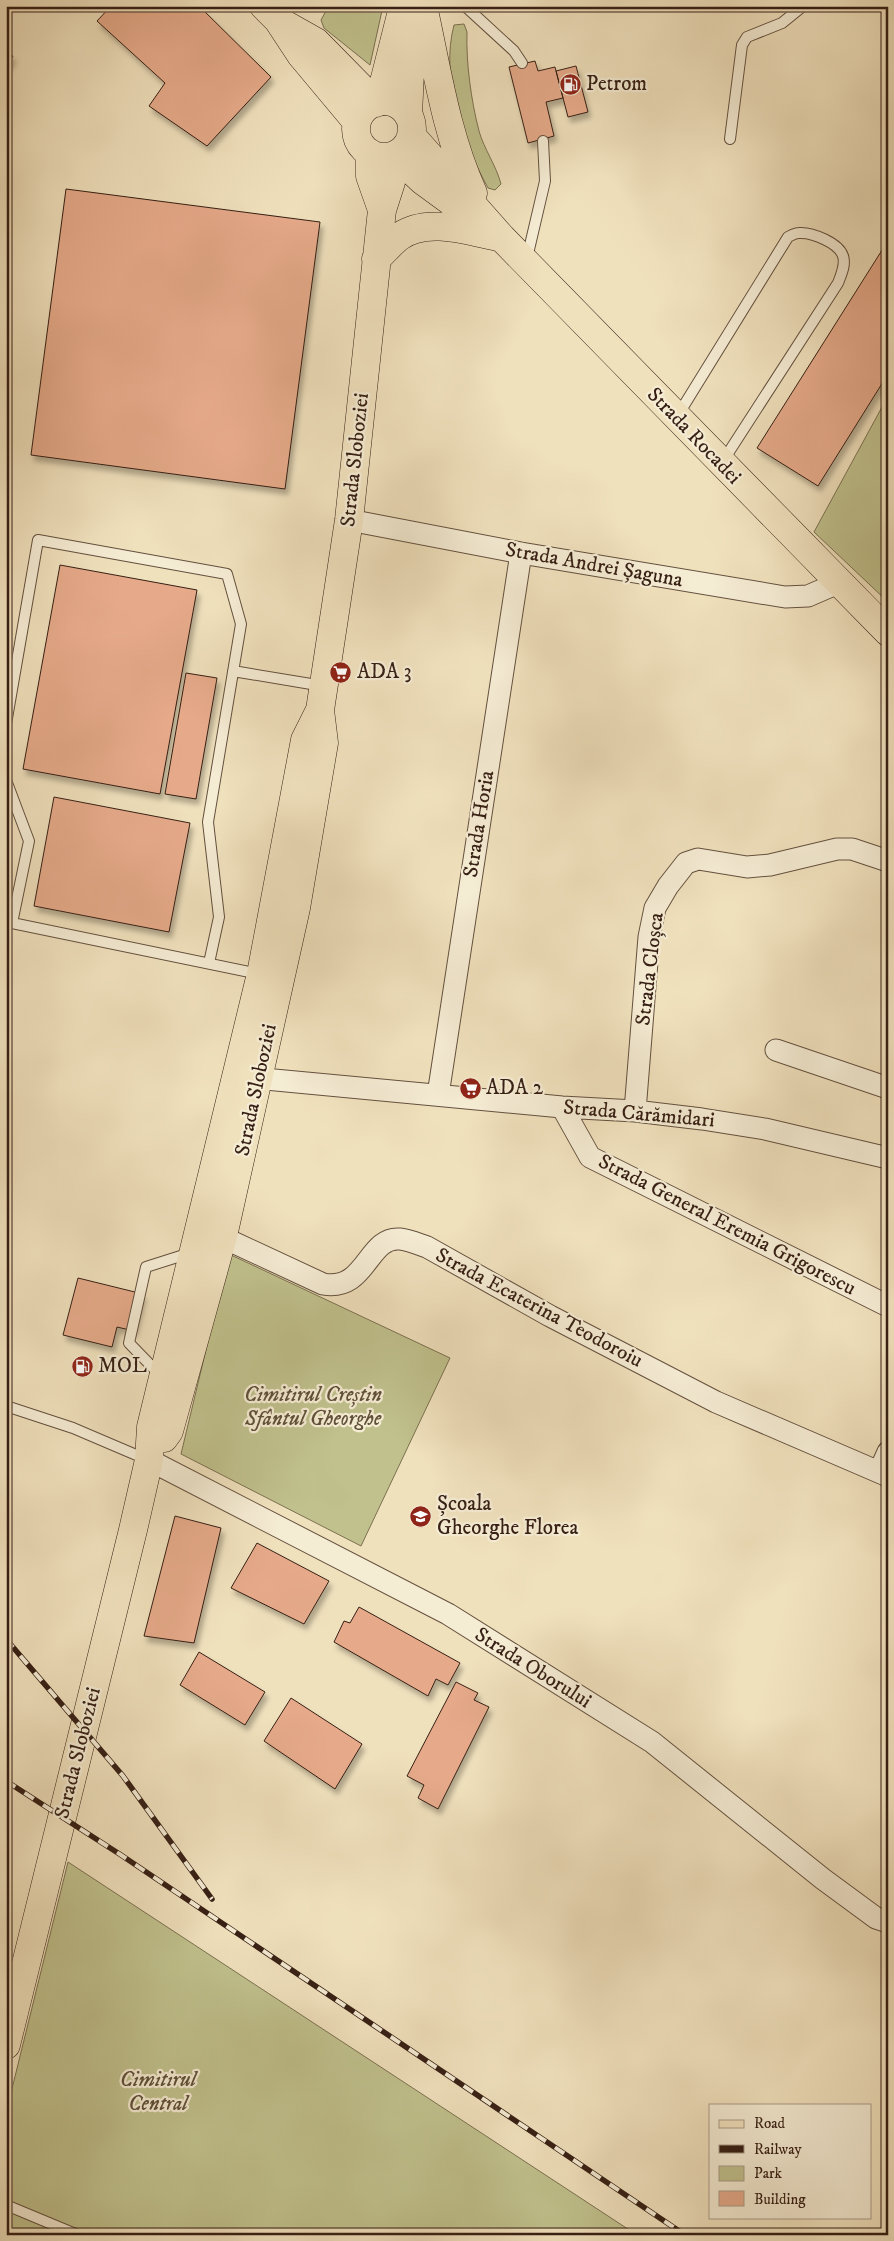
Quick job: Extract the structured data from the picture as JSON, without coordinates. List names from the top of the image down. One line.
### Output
{"streets":{"main road":["Strada Rocadei","Strada Sloboziei"],"street":["Strada Andrei Șaguna","Strada Horia","Strada Cloșca","Strada Cărămidari","Strada General Eremia Grigorescu","Strada Ecaterina Teodoroiu","Strada Oborului"]},"crossings":[["Strada Rocadei","Strada Sloboziei"],["Strada Rocadei","Strada Andrei Șaguna"],["Strada Sloboziei","Strada Andrei Șaguna"],["Strada Sloboziei","Strada Cărămidari"],["Strada Sloboziei","Strada Ecaterina Teodoroiu"],["Strada Sloboziei","Strada Oborului"],["Strada Andrei Șaguna","Strada Horia"],["Strada Horia","Strada Cărămidari"],["Strada Cloșca","Strada Cărămidari"],["Strada Cărămidari","Strada General Eremia Grigorescu"]],"parks":["Cimitirul Creștin Sfântul Gheorghe","Cimitirul Central"],"places":{"fuel station":["Petrom","MOL"],"supermarket":["ADA 3","ADA 2"],"school or university":["Școala Gheorghe Florea"]},"legend":["Road","Railway","Park","Building"]}
